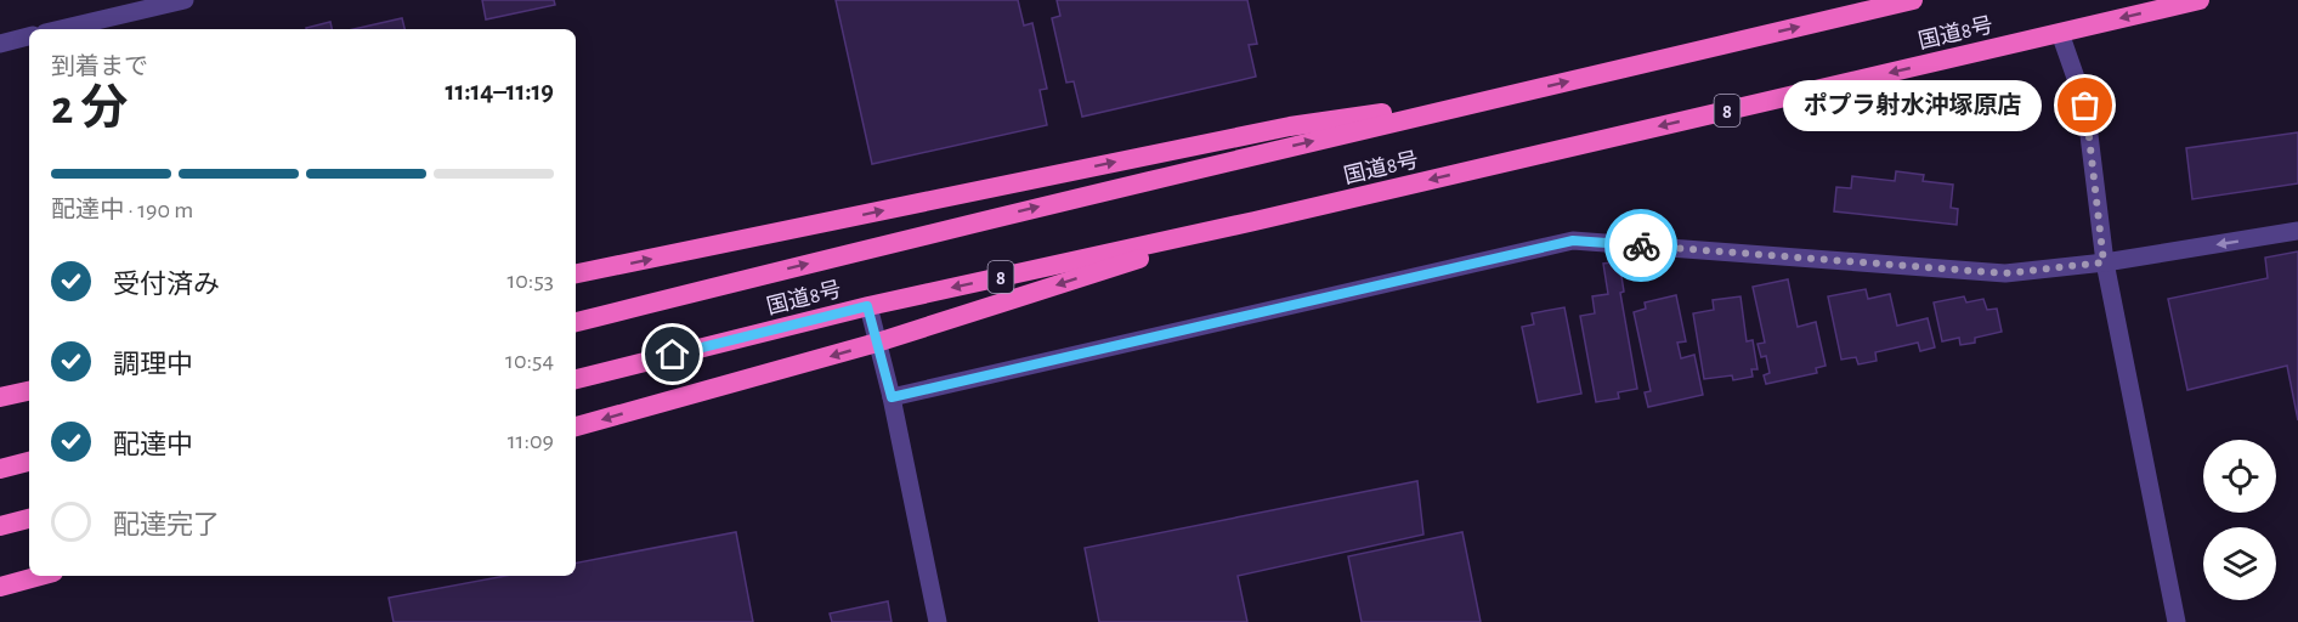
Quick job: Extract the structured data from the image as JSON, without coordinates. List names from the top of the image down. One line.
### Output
{"streets":{"highway":["国道8号","8"]},"places":["ポプラ射水沖塚原店"],"page":{"heading":["2 分","到着まで","11:14–11:19"],"bubble":"ポプラ射水沖塚原店","bar":"配達中 · 190 m","list":[["受付済み","10:53"],["調理中","10:54"],["配達中","11:09"],"配達完了"]}}
